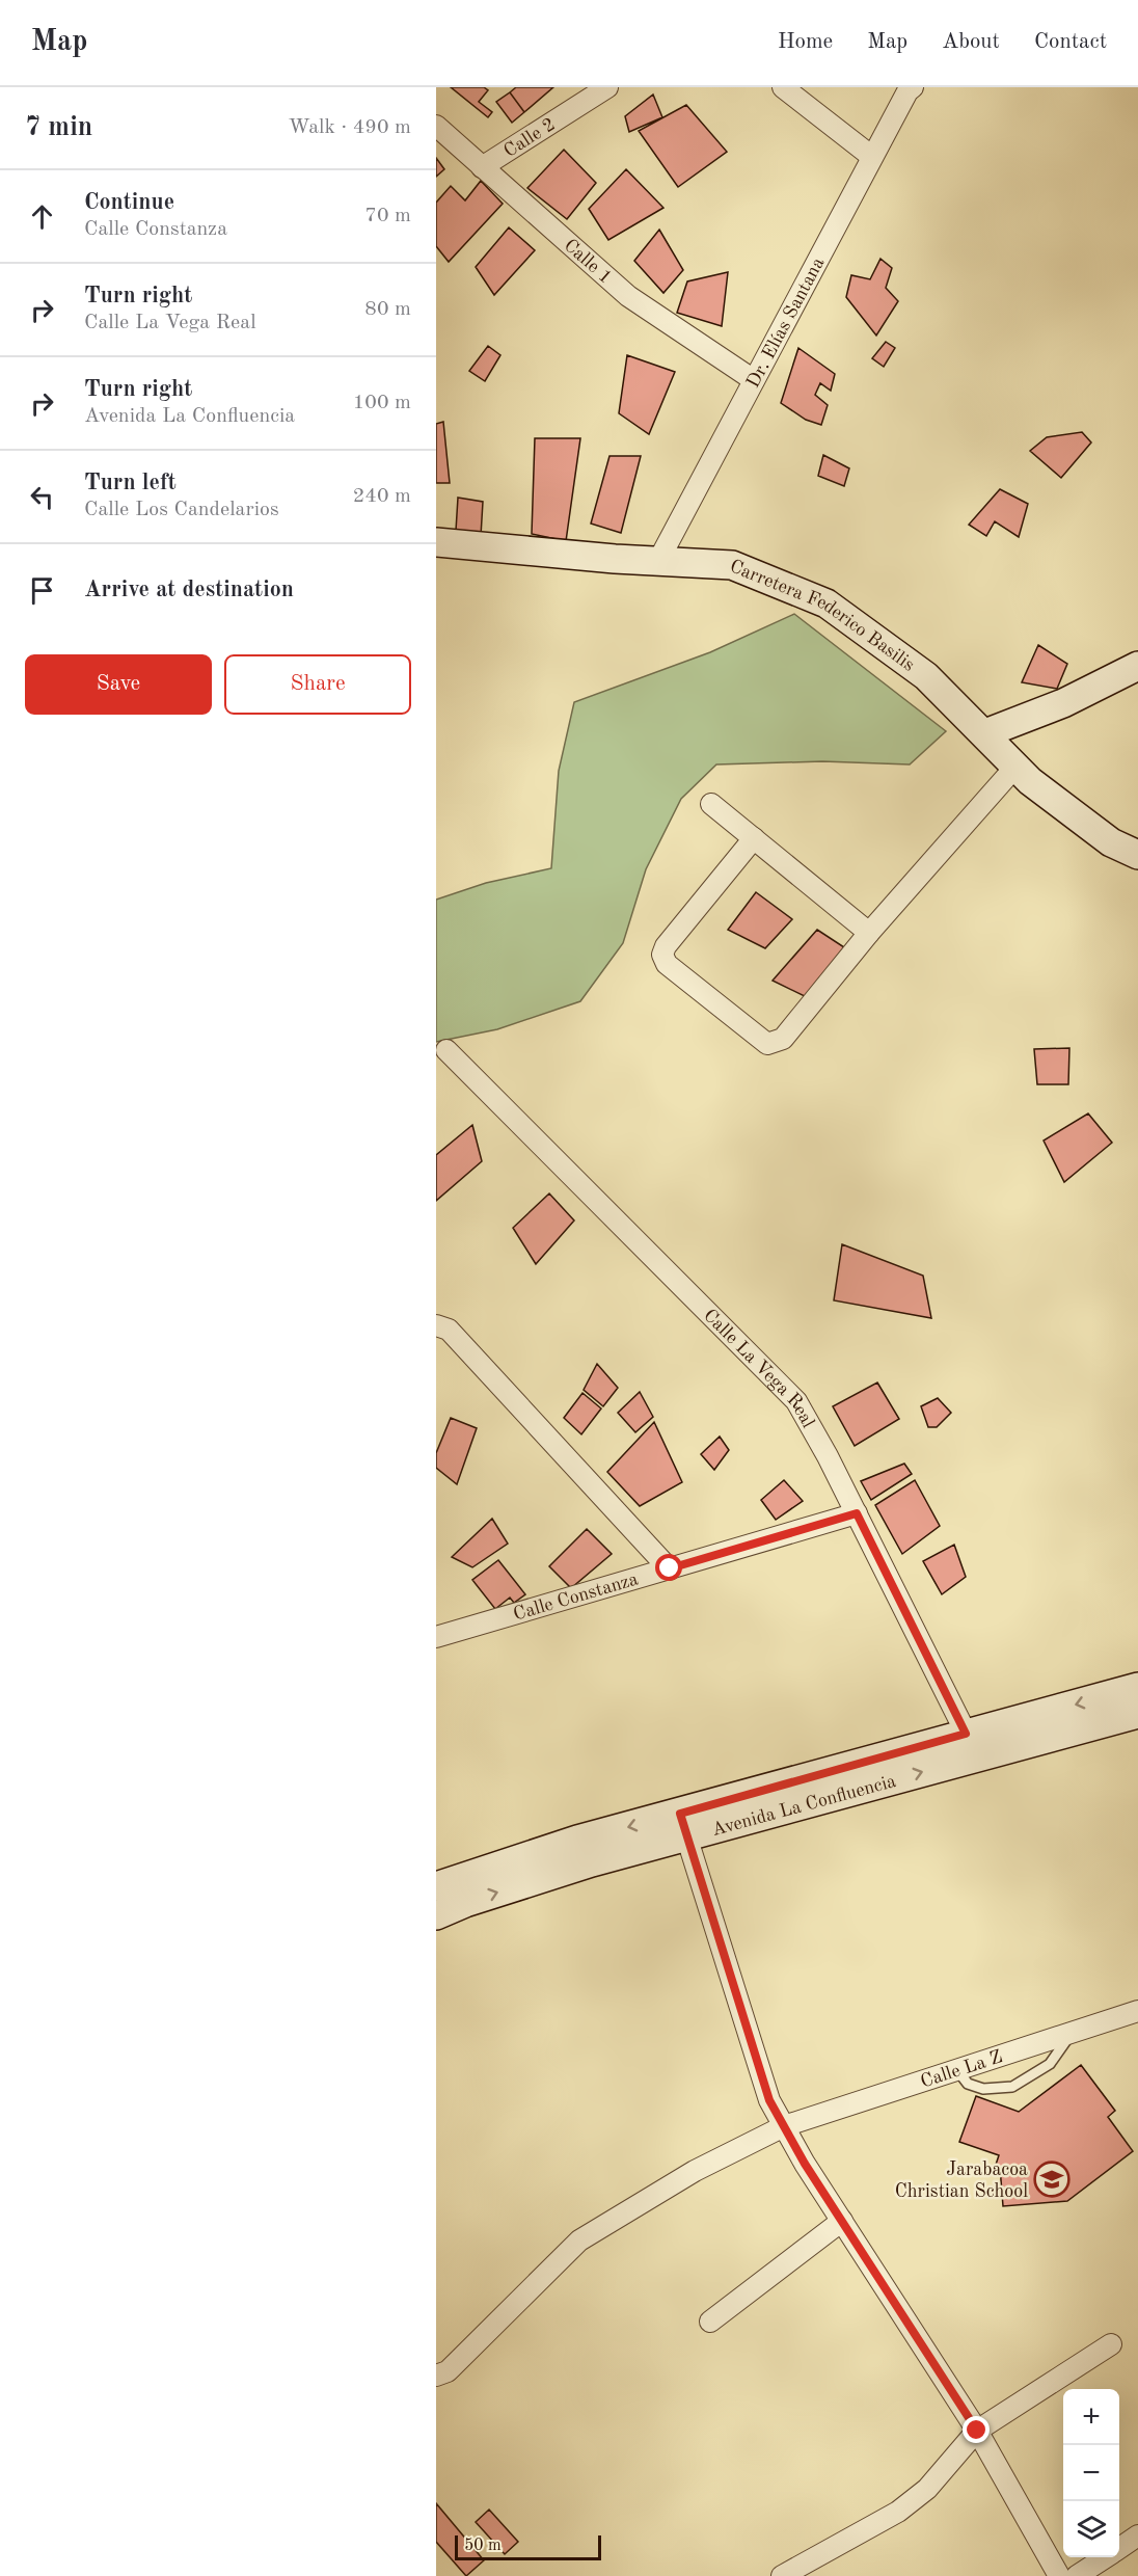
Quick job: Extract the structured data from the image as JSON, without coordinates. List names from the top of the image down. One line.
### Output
{"streets":{"street":["Calle 2","Calle 1","Dr. Elías Santana","Carretera Federico Basilis","Calle La Vega Real","Calle Constanza","Avenida La Confluencia","Calle La Z"]},"crossings":[["Calle 2","Calle 1"],["Calle 1","Dr. Elías Santana"],["Dr. Elías Santana","Carretera Federico Basilis"],["Calle La Vega Real","Calle Constanza"],["Calle La Vega Real","Avenida La Confluencia"]],"places":{"school or university":["Jarabacoa Christian School"]},"scale_bar":"50 m","page":{"header":"Map","nav":["Home","Map","About","Contact"],"heading":["7 min","Walk · 490 m"],"list":[["Continue","Calle Constanza","70 m"],["Turn right","Calle La Vega Real","80 m"],["Turn right","Avenida La Confluencia","100 m"],["Turn left","Calle Los Candelarios","240 m"],"Arrive at destination"],"buttons":["Save","Share"],"map_buttons":["+","−"],"scale":"50 m"}}
